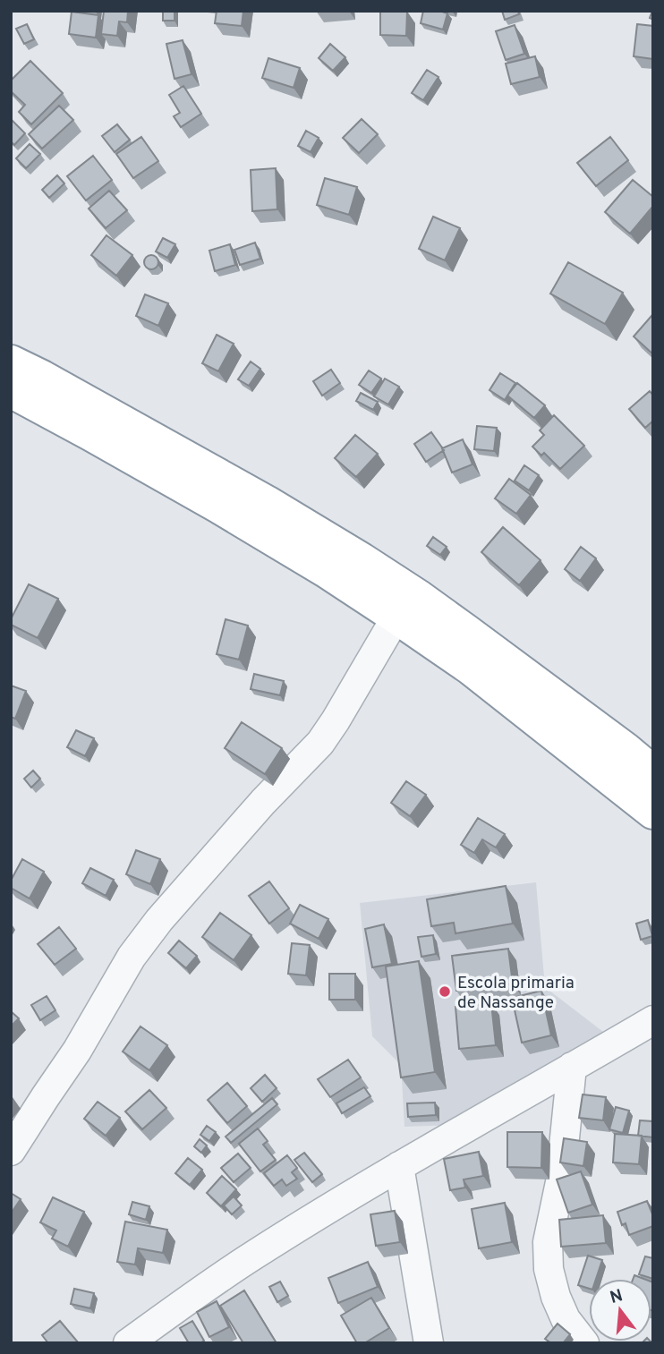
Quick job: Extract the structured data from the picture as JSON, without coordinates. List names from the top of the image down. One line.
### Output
{"places":["Escola primaria de Nassange"],"north":"top"}
